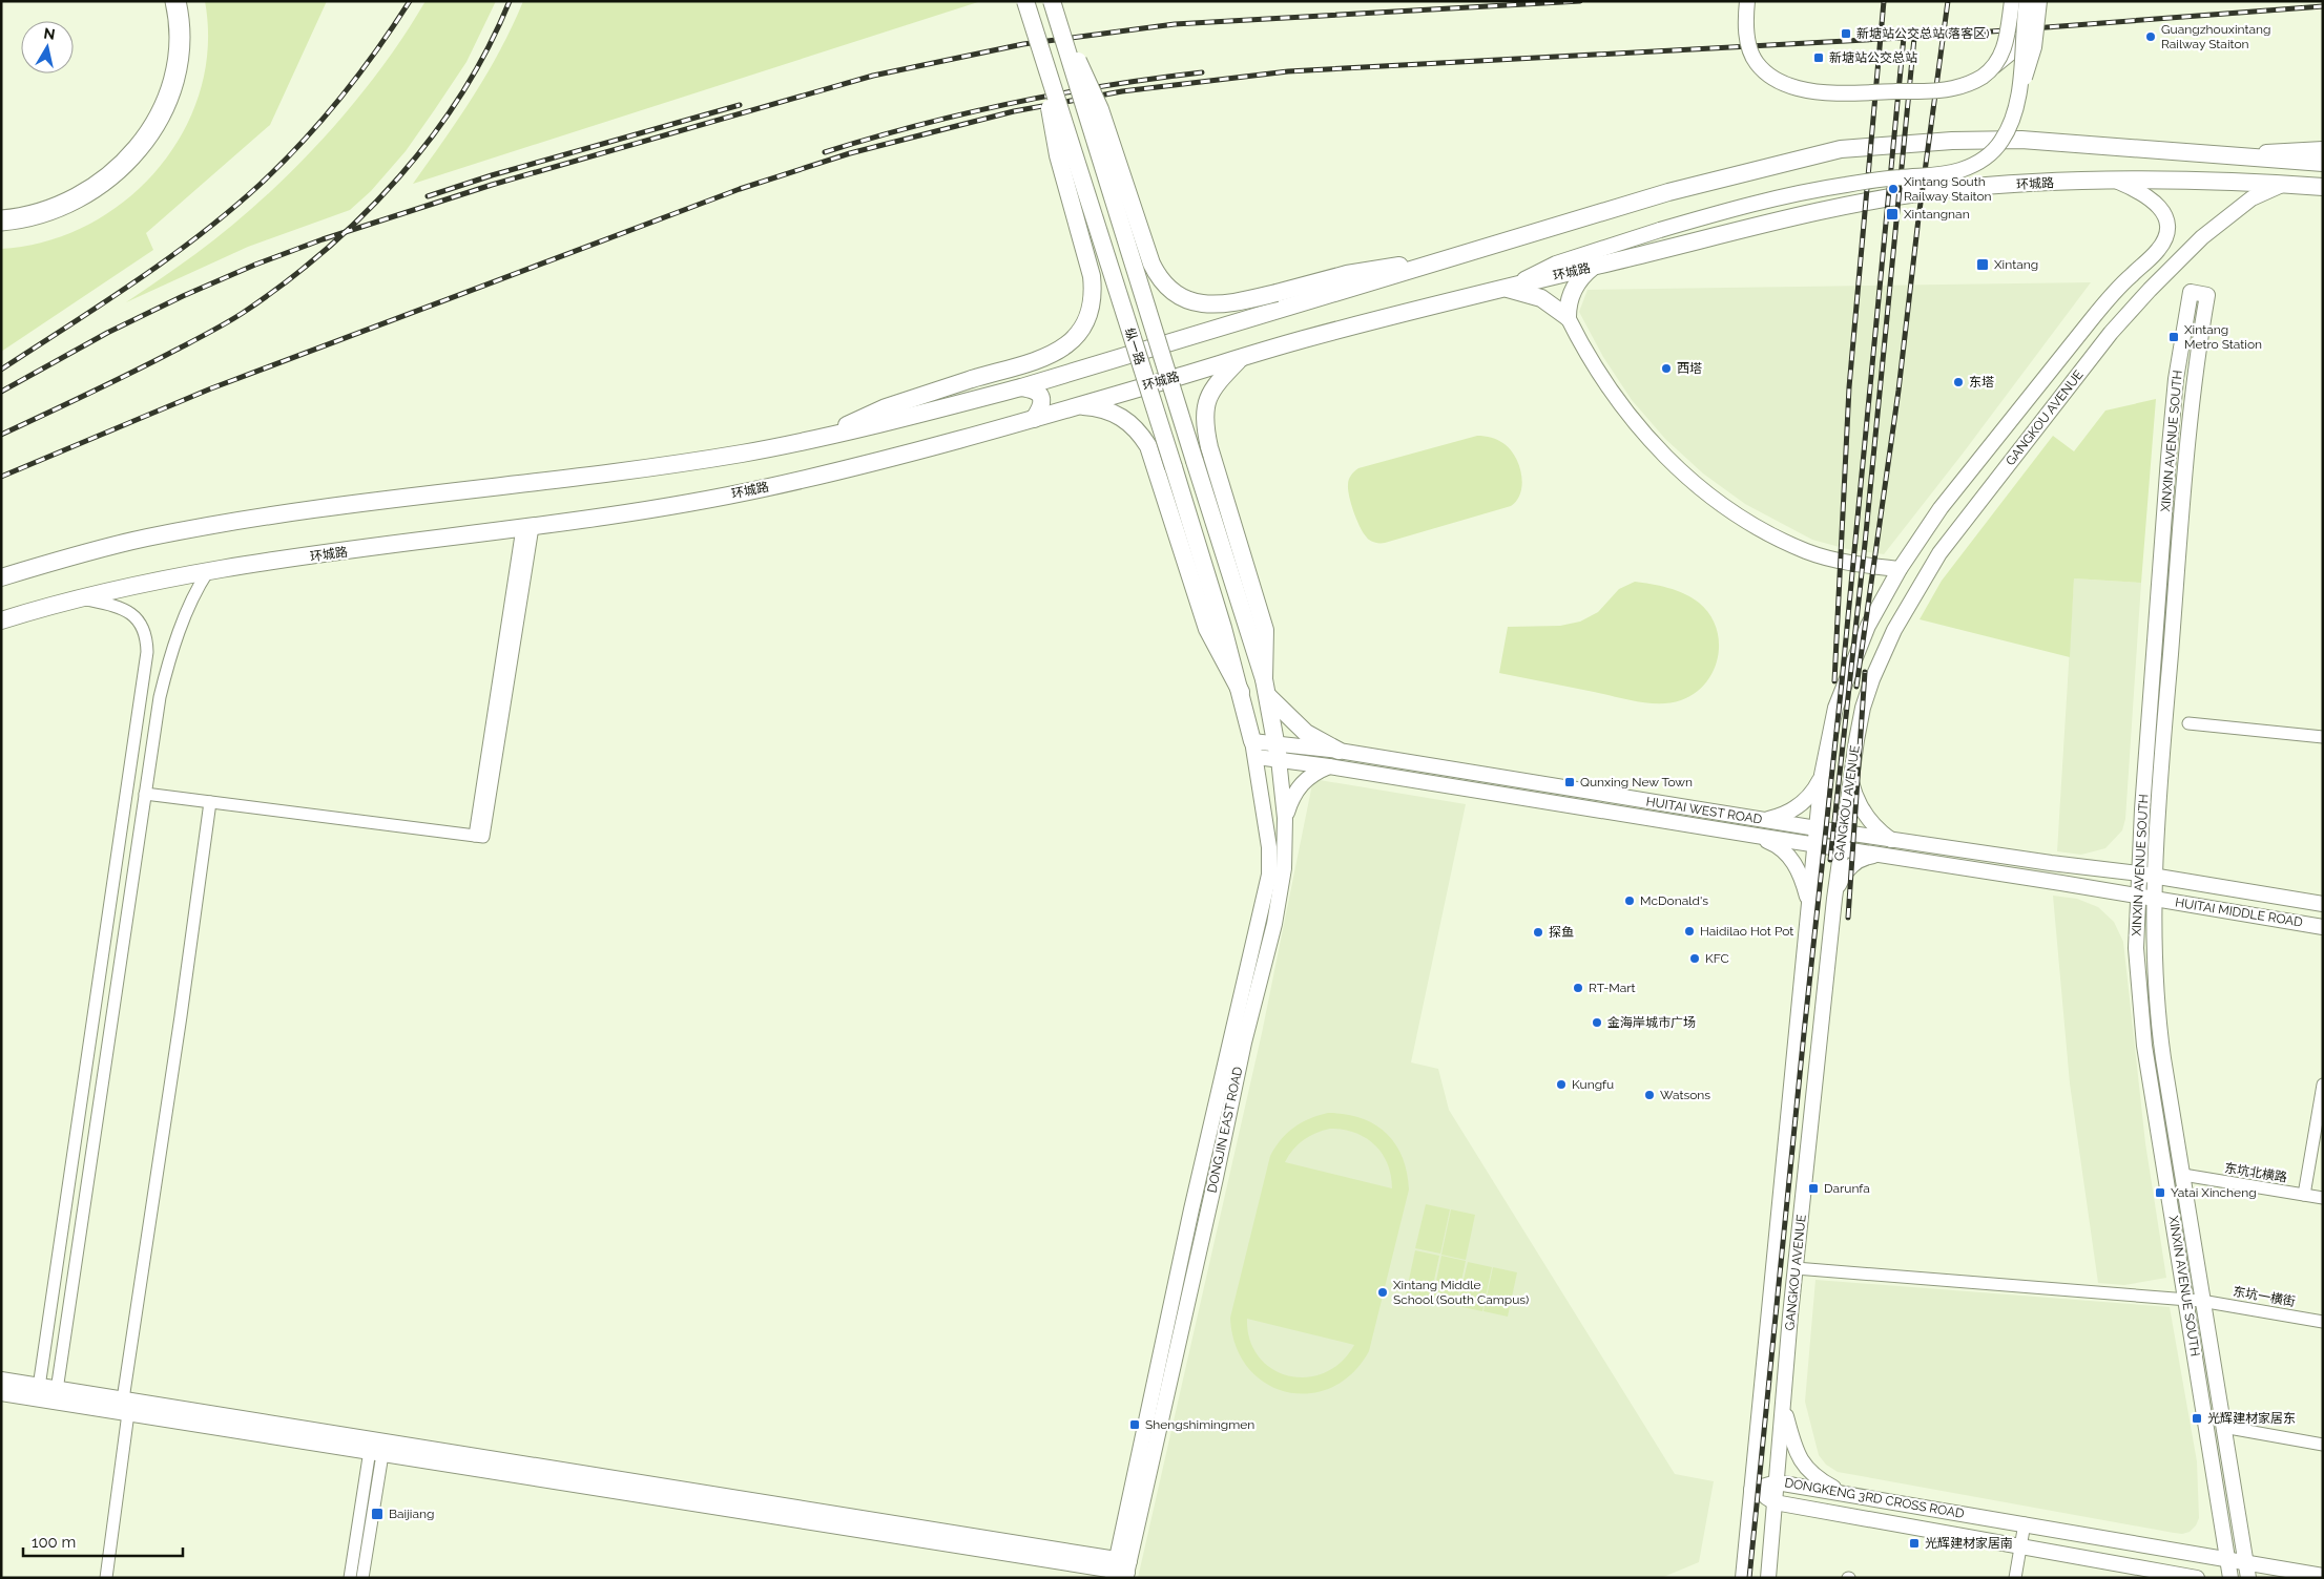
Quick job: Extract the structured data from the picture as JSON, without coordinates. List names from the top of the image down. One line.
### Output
{"streets":{"main road":["环城路","纵一路","DONGJIN EAST ROAD"],"street":["GANGKOU AVENUE","XINXIN AVENUE SOUTH","HUITAI WEST ROAD","HUITAI MIDDLE ROAD","东坑北横路","东坑一横街","DONGKENG 3RD CROSS ROAD"]},"crossings":[["环城路","GANGKOU AVENUE"],["纵一路","DONGJIN EAST ROAD"],["GANGKOU AVENUE","HUITAI WEST ROAD"],["GANGKOU AVENUE","东坑一横街"],["GANGKOU AVENUE","DONGKENG 3RD CROSS ROAD"],["XINXIN AVENUE SOUTH","HUITAI WEST ROAD"],["XINXIN AVENUE SOUTH","HUITAI MIDDLE ROAD"],["XINXIN AVENUE SOUTH","东坑北横路"],["XINXIN AVENUE SOUTH","东坑一横街"],["XINXIN AVENUE SOUTH","DONGKENG 3RD CROSS ROAD"],["HUITAI WEST ROAD","HUITAI MIDDLE ROAD"],["HUITAI WEST ROAD","DONGJIN EAST ROAD"]],"places":{"transit":["新塘站公交总站(落客区)","新塘站公交总站","Xintangnan","Xintang","Xintang Metro Station","Qunxing New Town","Darunfa","Yatai Xincheng","光辉建材家居东","Shengshimingmen","Baijiang","光辉建材家居南"],"other":["Guangzhouxintang Railway Staiton","Xintang South Railway Staiton","西塔","东塔","McDonald's","Haidilao Hot Pot","探鱼","KFC","RT-Mart","金海岸城市广场","Kungfu","Watsons","Xintang Middle School (South Campus)"]},"scale_bar":"100 m","north":"top"}
